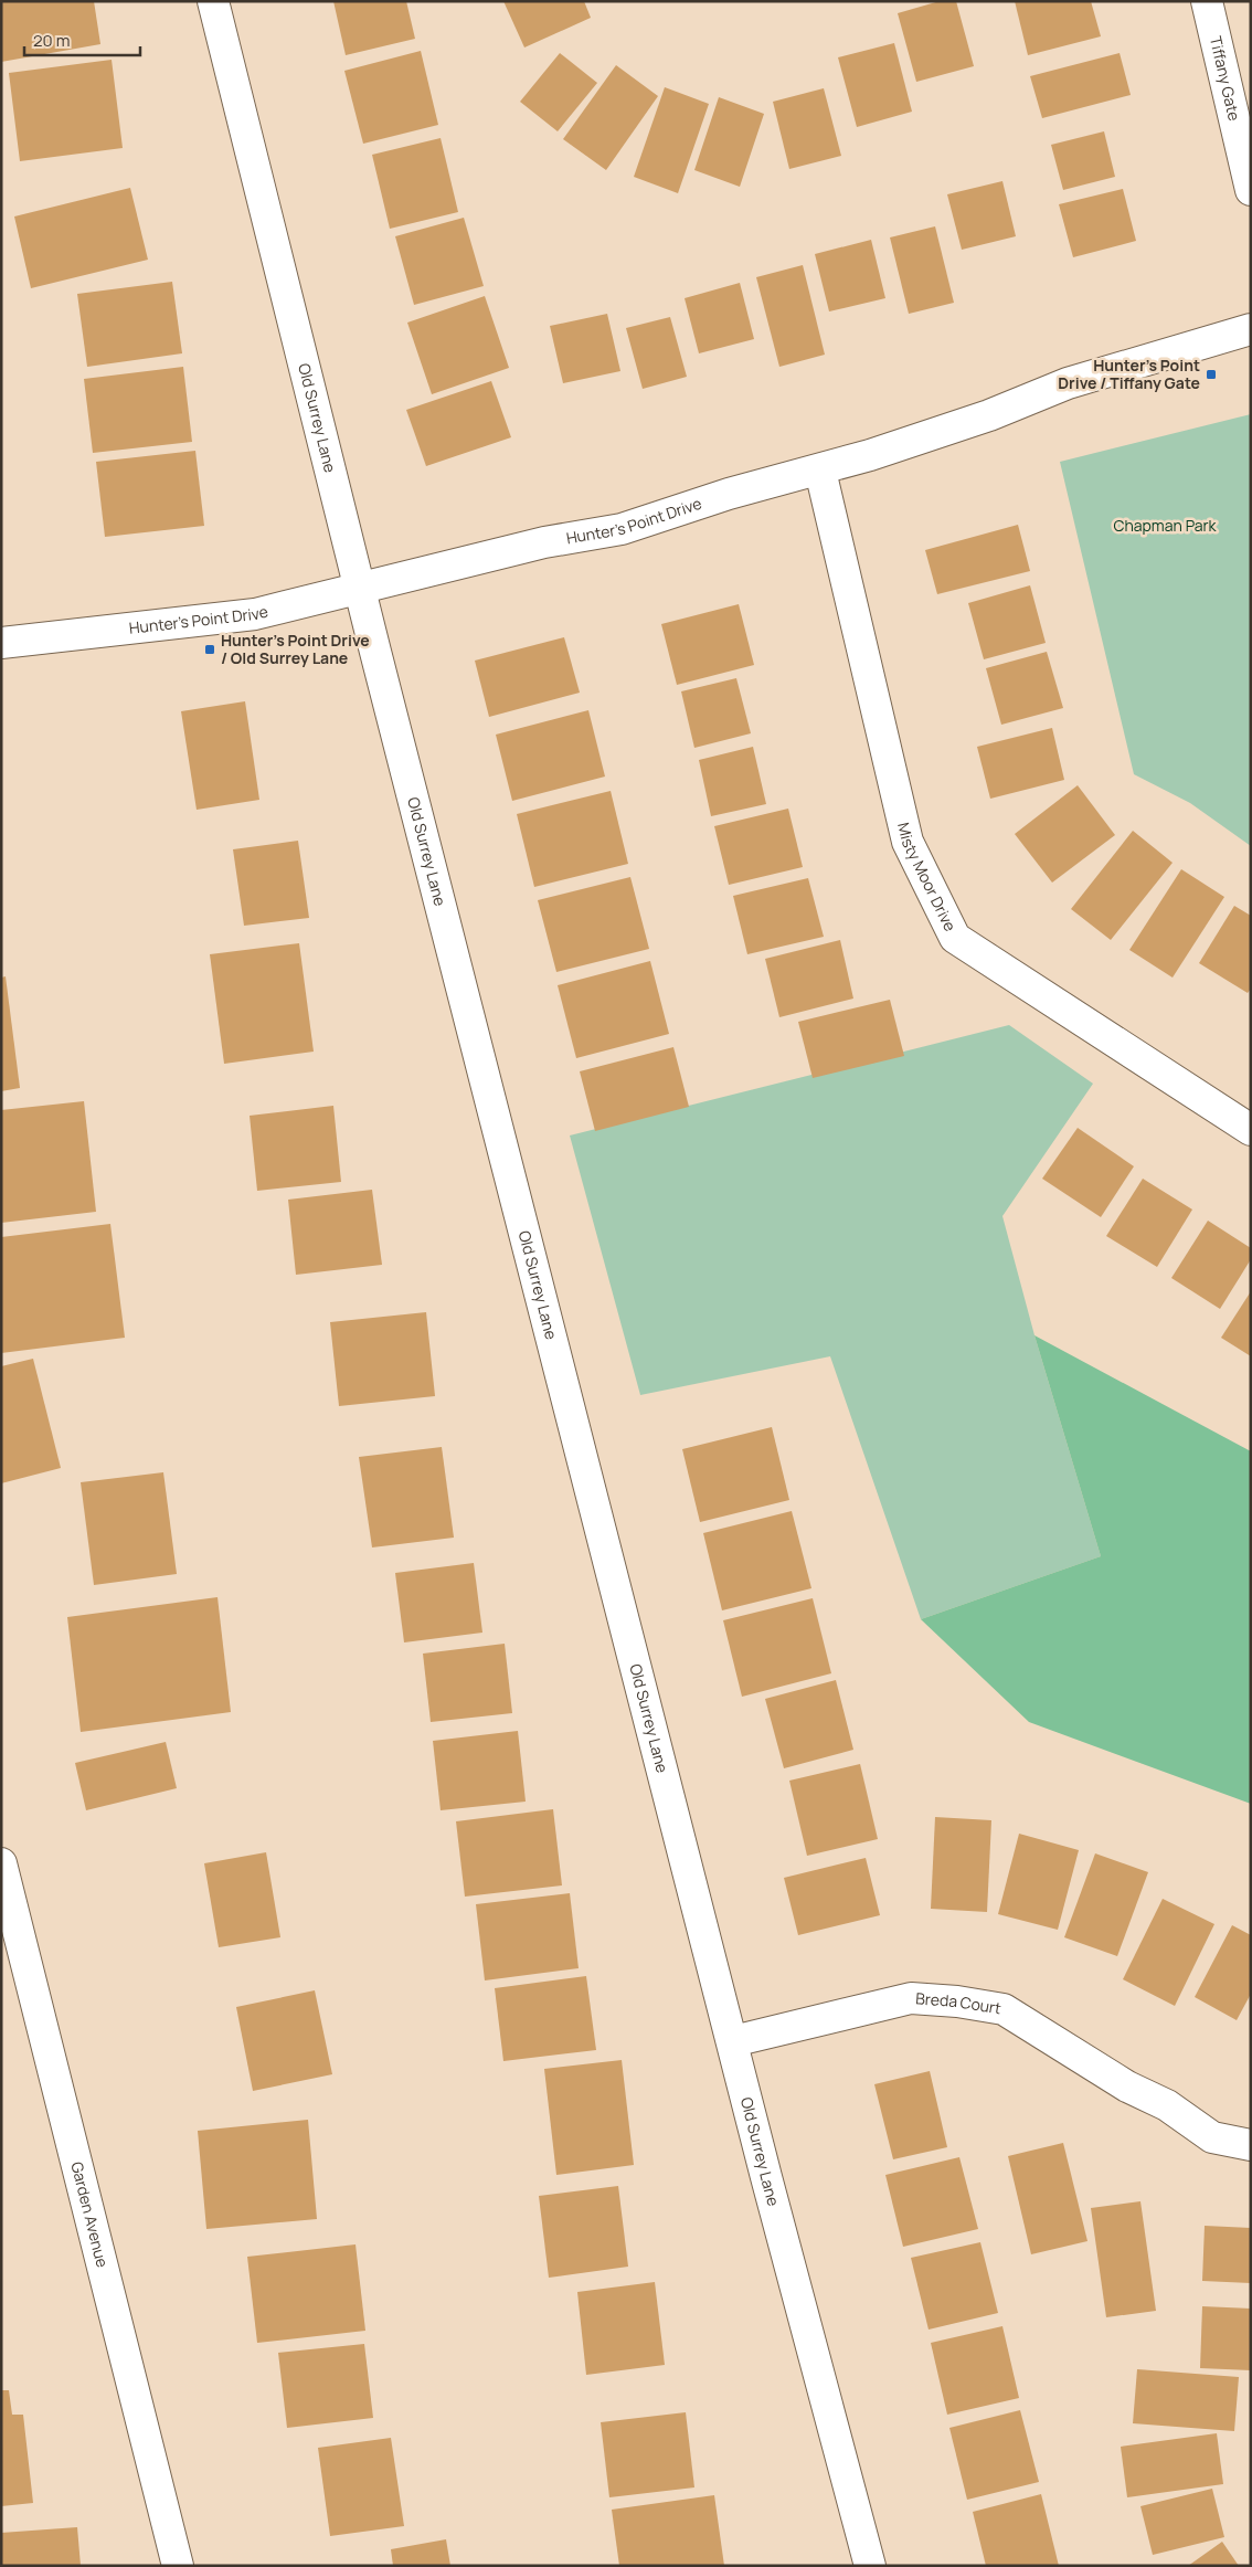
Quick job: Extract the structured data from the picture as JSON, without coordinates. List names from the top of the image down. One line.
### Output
{"streets":{"street":["Tiffany Gate","Old Surrey Lane","Hunter's Point Drive","Misty Moor Drive","Breda Court","Garden Avenue"]},"crossings":[["Old Surrey Lane","Hunter's Point Drive"],["Old Surrey Lane","Breda Court"],["Hunter's Point Drive","Misty Moor Drive"]],"parks":["Chapman Park"],"places":{"transit":["Hunter's Point Drive / Tiffany Gate","Hunter's Point Drive / Old Surrey Lane"]},"scale_bar":"20 m"}
